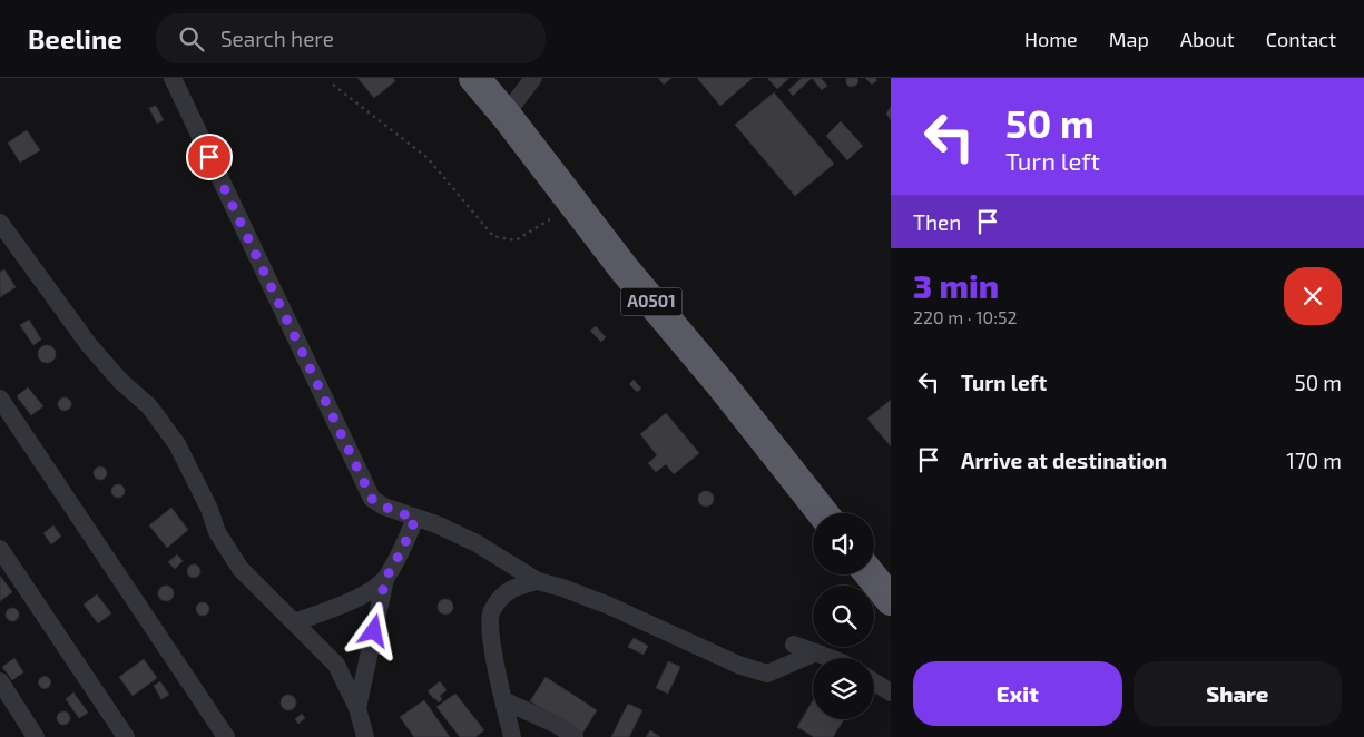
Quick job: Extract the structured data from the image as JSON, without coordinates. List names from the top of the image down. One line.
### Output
{"streets":{"highway":["A0501"]},"page":{"header":"Beeline","search":"Search here","nav":["Home","Map","About","Contact"],"turn":["50 m","Turn left"],"then":"Then","heading":["3 min","220 m · 10:52"],"list":[{"name":"Turn left","value":"50 m"},{"name":"Arrive at destination","value":"170 m"}],"buttons":["Exit","Share"]}}
